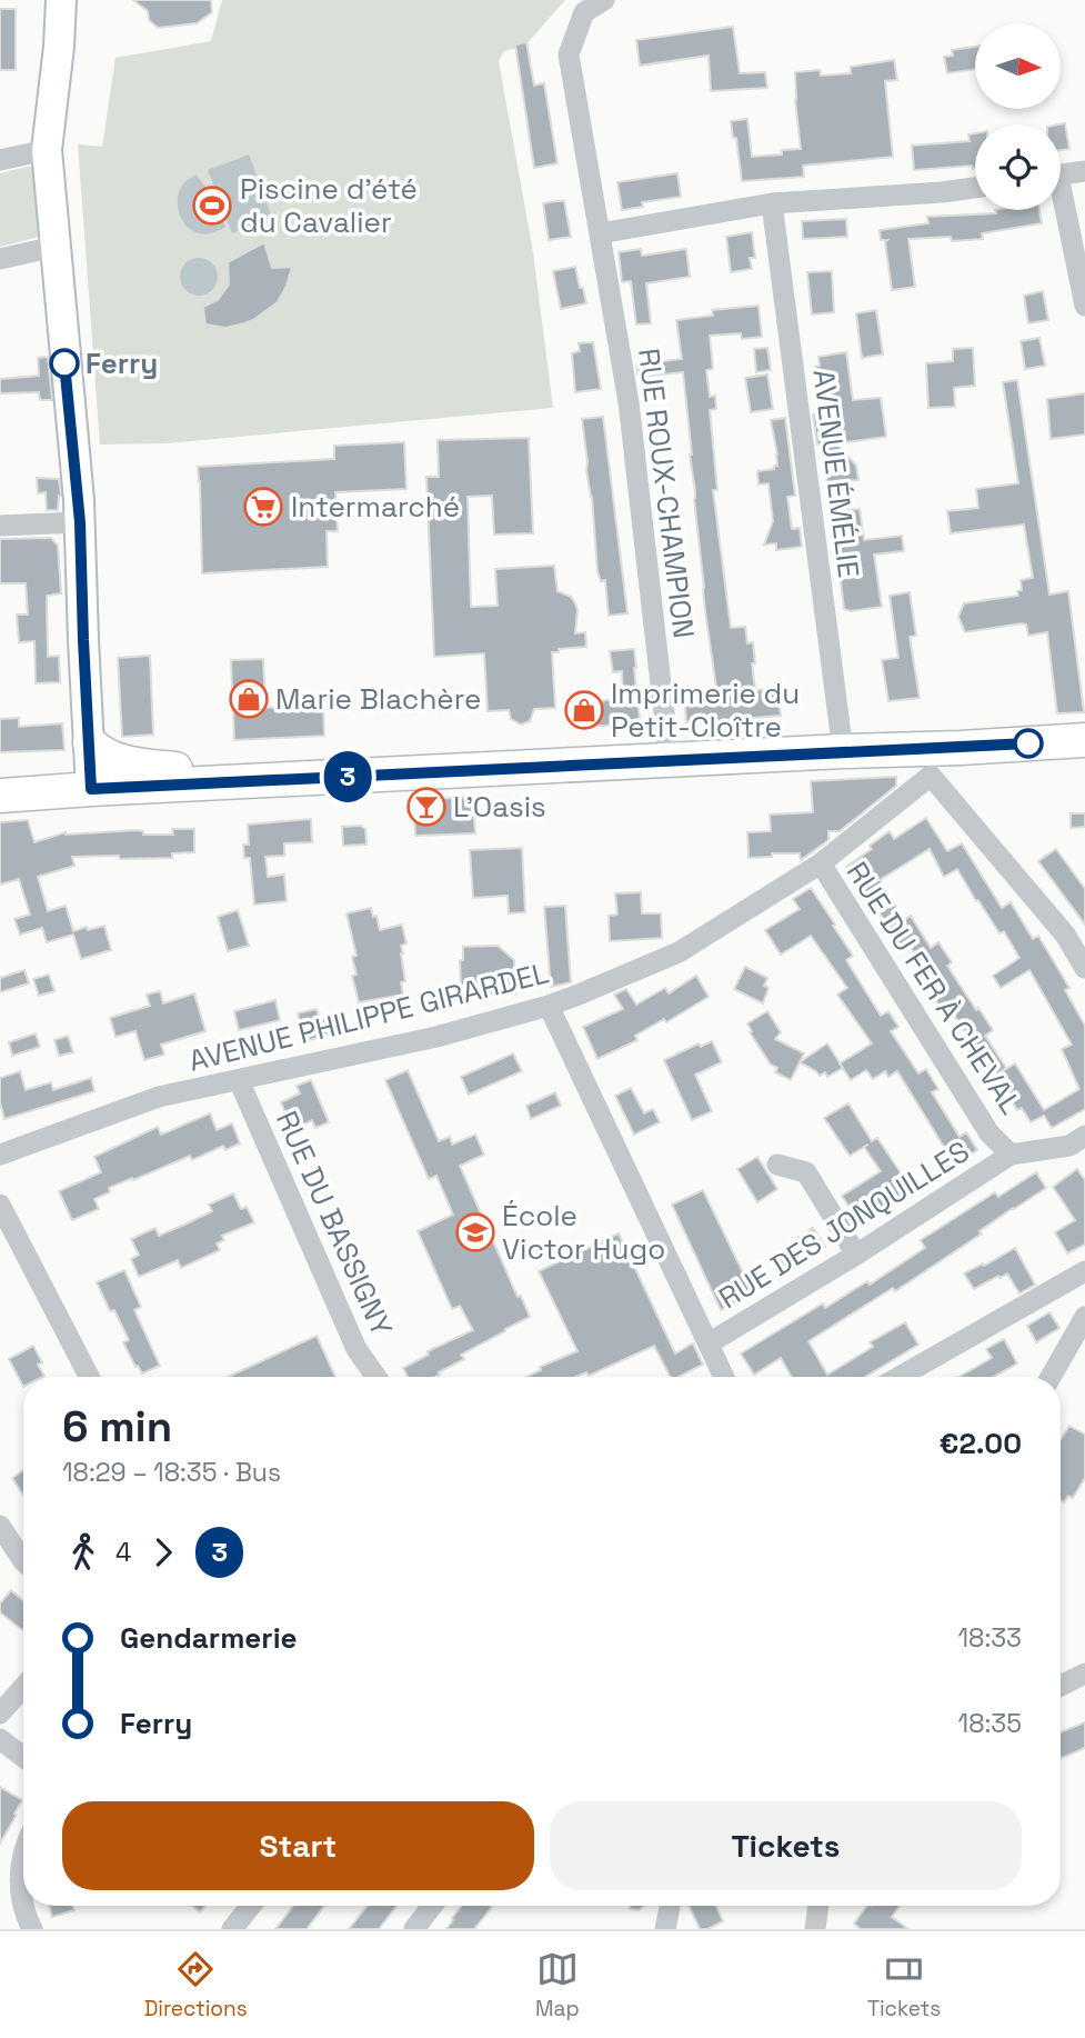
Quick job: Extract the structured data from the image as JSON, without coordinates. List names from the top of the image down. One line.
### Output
{"streets":{"street":["AVENUE ÉMÉLIE","RUE ROUX-CHAMPION","RUE DU FER À CHEVAL","AVENUE PHILIPPE GIRARDEL","RUE DU BASSIGNY","RUE DES JONQUILLES"]},"crossings":[["RUE DU FER À CHEVAL","AVENUE PHILIPPE GIRARDEL"],["RUE DU FER À CHEVAL","RUE DES JONQUILLES"],["AVENUE PHILIPPE GIRARDEL","RUE DU BASSIGNY"]],"places":{"sports":["Piscine d'été du Cavalier"],"other":["Ferry"],"supermarket":["Intermarché"],"shop":["Marie Blachère","Imprimerie du Petit-Cloître"],"bar":["L'Oasis"],"school or university":["École Victor Hugo"]},"lines":["bus line 3"],"north":"right","page":{"on_map":"3","heading":["6 min","18:29 – 18:35 · Bus","€2.00"],"legs":["4","3"],"list":[{"name":"Gendarmerie","value":"18:33"},{"name":"Ferry","value":"18:35"}],"buttons":["Start","Tickets"],"tabs":["Directions","Map","Tickets"]}}
